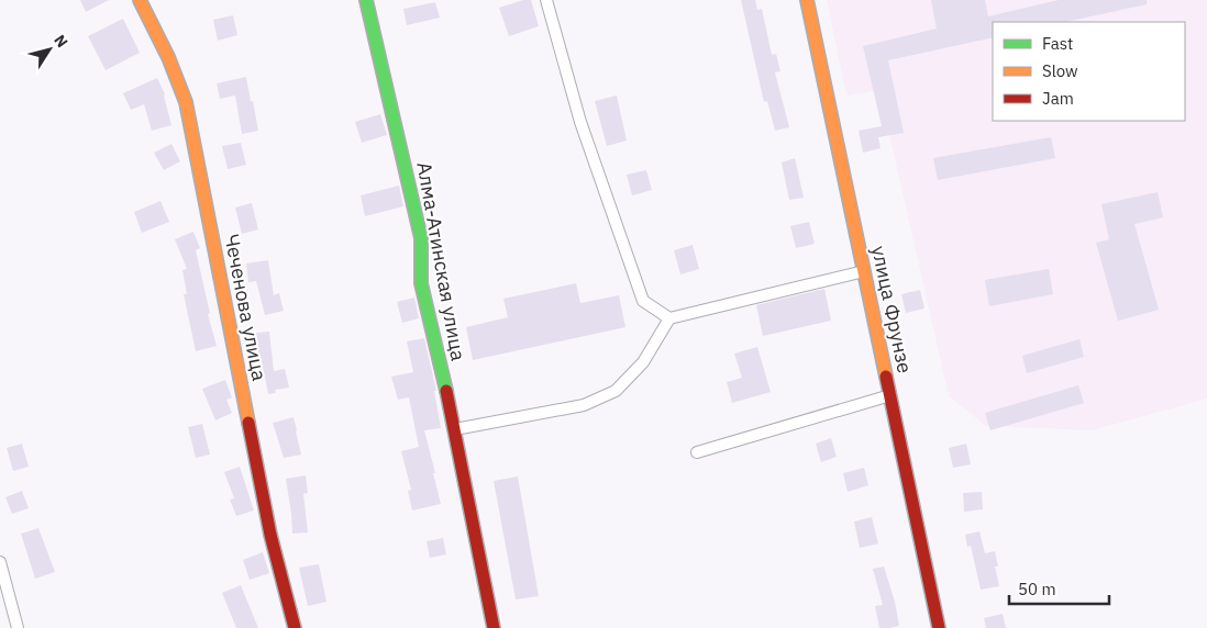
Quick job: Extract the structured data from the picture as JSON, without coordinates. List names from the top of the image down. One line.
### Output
{"streets":{"street":["Алма-Атинская улица","Чеченова улица","улица Фрунзе"]},"legend":["Fast","Slow","Jam"],"scale_bar":"50 m","north":"top right"}
